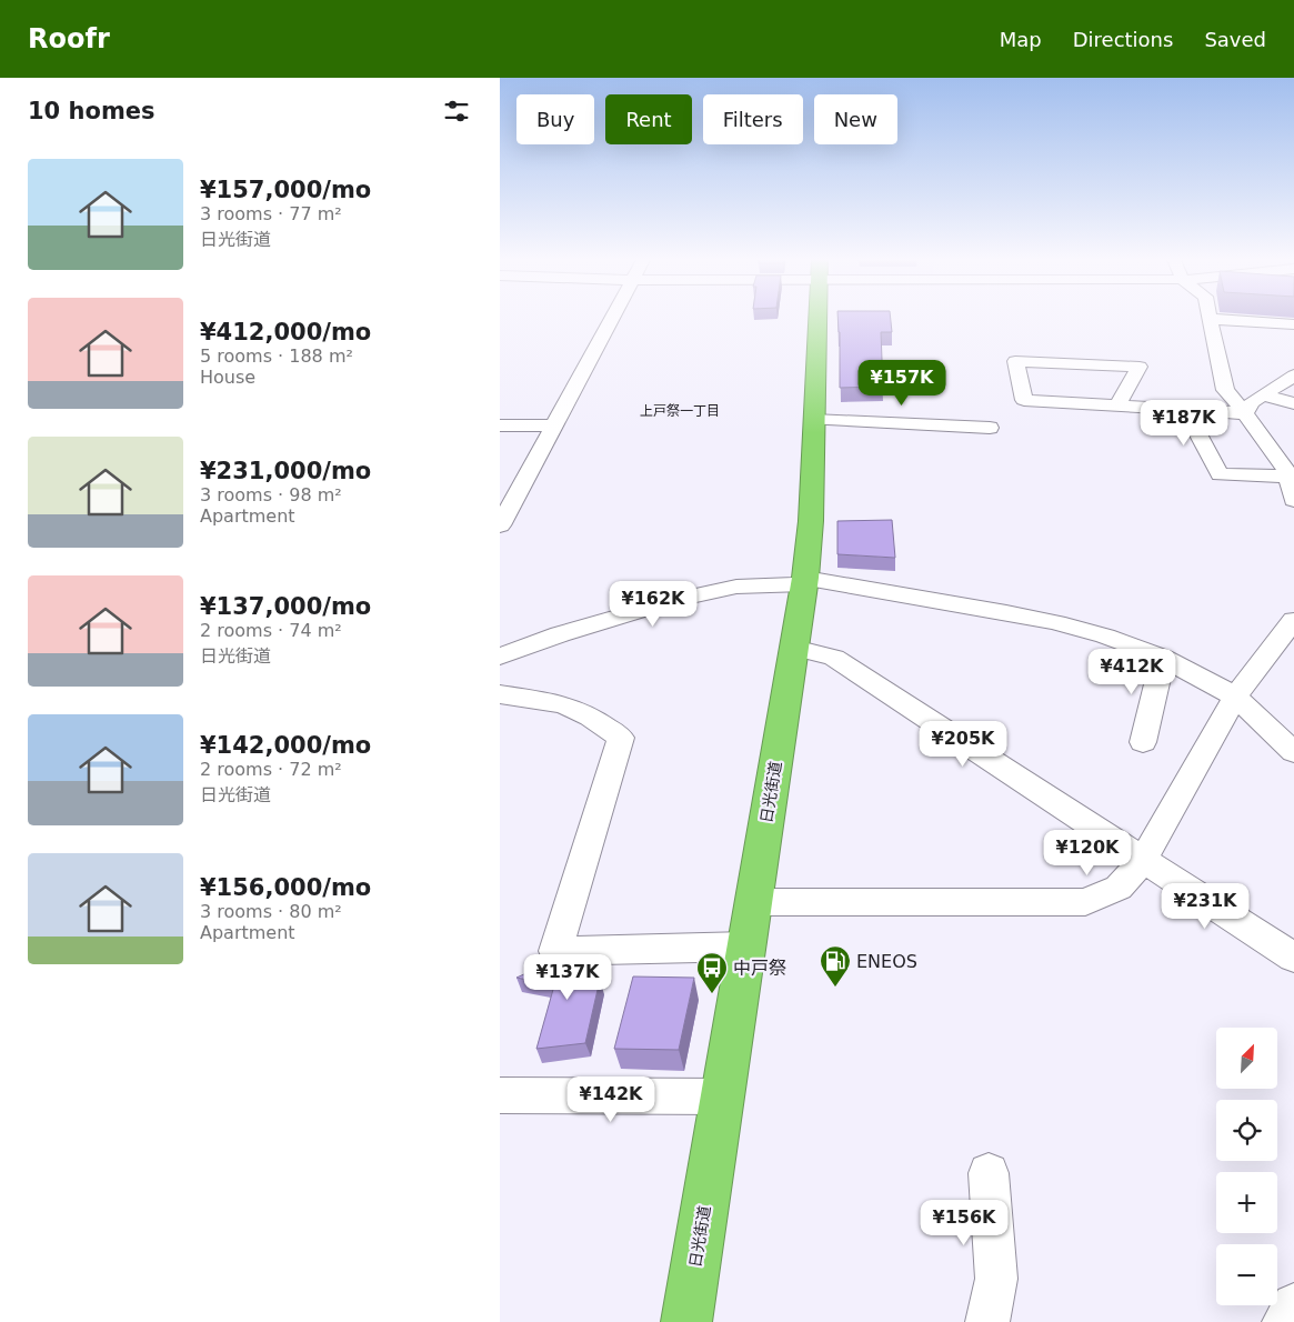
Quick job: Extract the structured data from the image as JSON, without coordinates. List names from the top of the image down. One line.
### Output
{"streets":{"highway":["日光街道"]},"districts":["上戸祭一丁目"],"places":{"fuel station":["ENEOS"],"bus stop":["中戸祭"]},"north":"top right","page":{"header":"Roofr","nav":["Map","Directions","Saved"],"heading":"10 homes","chip":["Buy","Rent","Filters","New"],"list":[{"name":"¥157,000/mo","note":"3 rooms · 77 m² · 日光街道"},{"name":"¥412,000/mo","note":"5 rooms · 188 m² · House"},{"name":"¥231,000/mo","note":"3 rooms · 98 m² · Apartment"},{"name":"¥137,000/mo","note":"2 rooms · 74 m² · 日光街道"},{"name":"¥142,000/mo","note":"2 rooms · 72 m² · 日光街道"},{"name":"¥156,000/mo","note":"3 rooms · 80 m² · Apartment"}],"price":["¥157K","¥187K","¥162K","¥412K","¥205K","¥120K","¥231K","¥137K","¥142K","¥156K"],"map_buttons":["+","−"]}}
